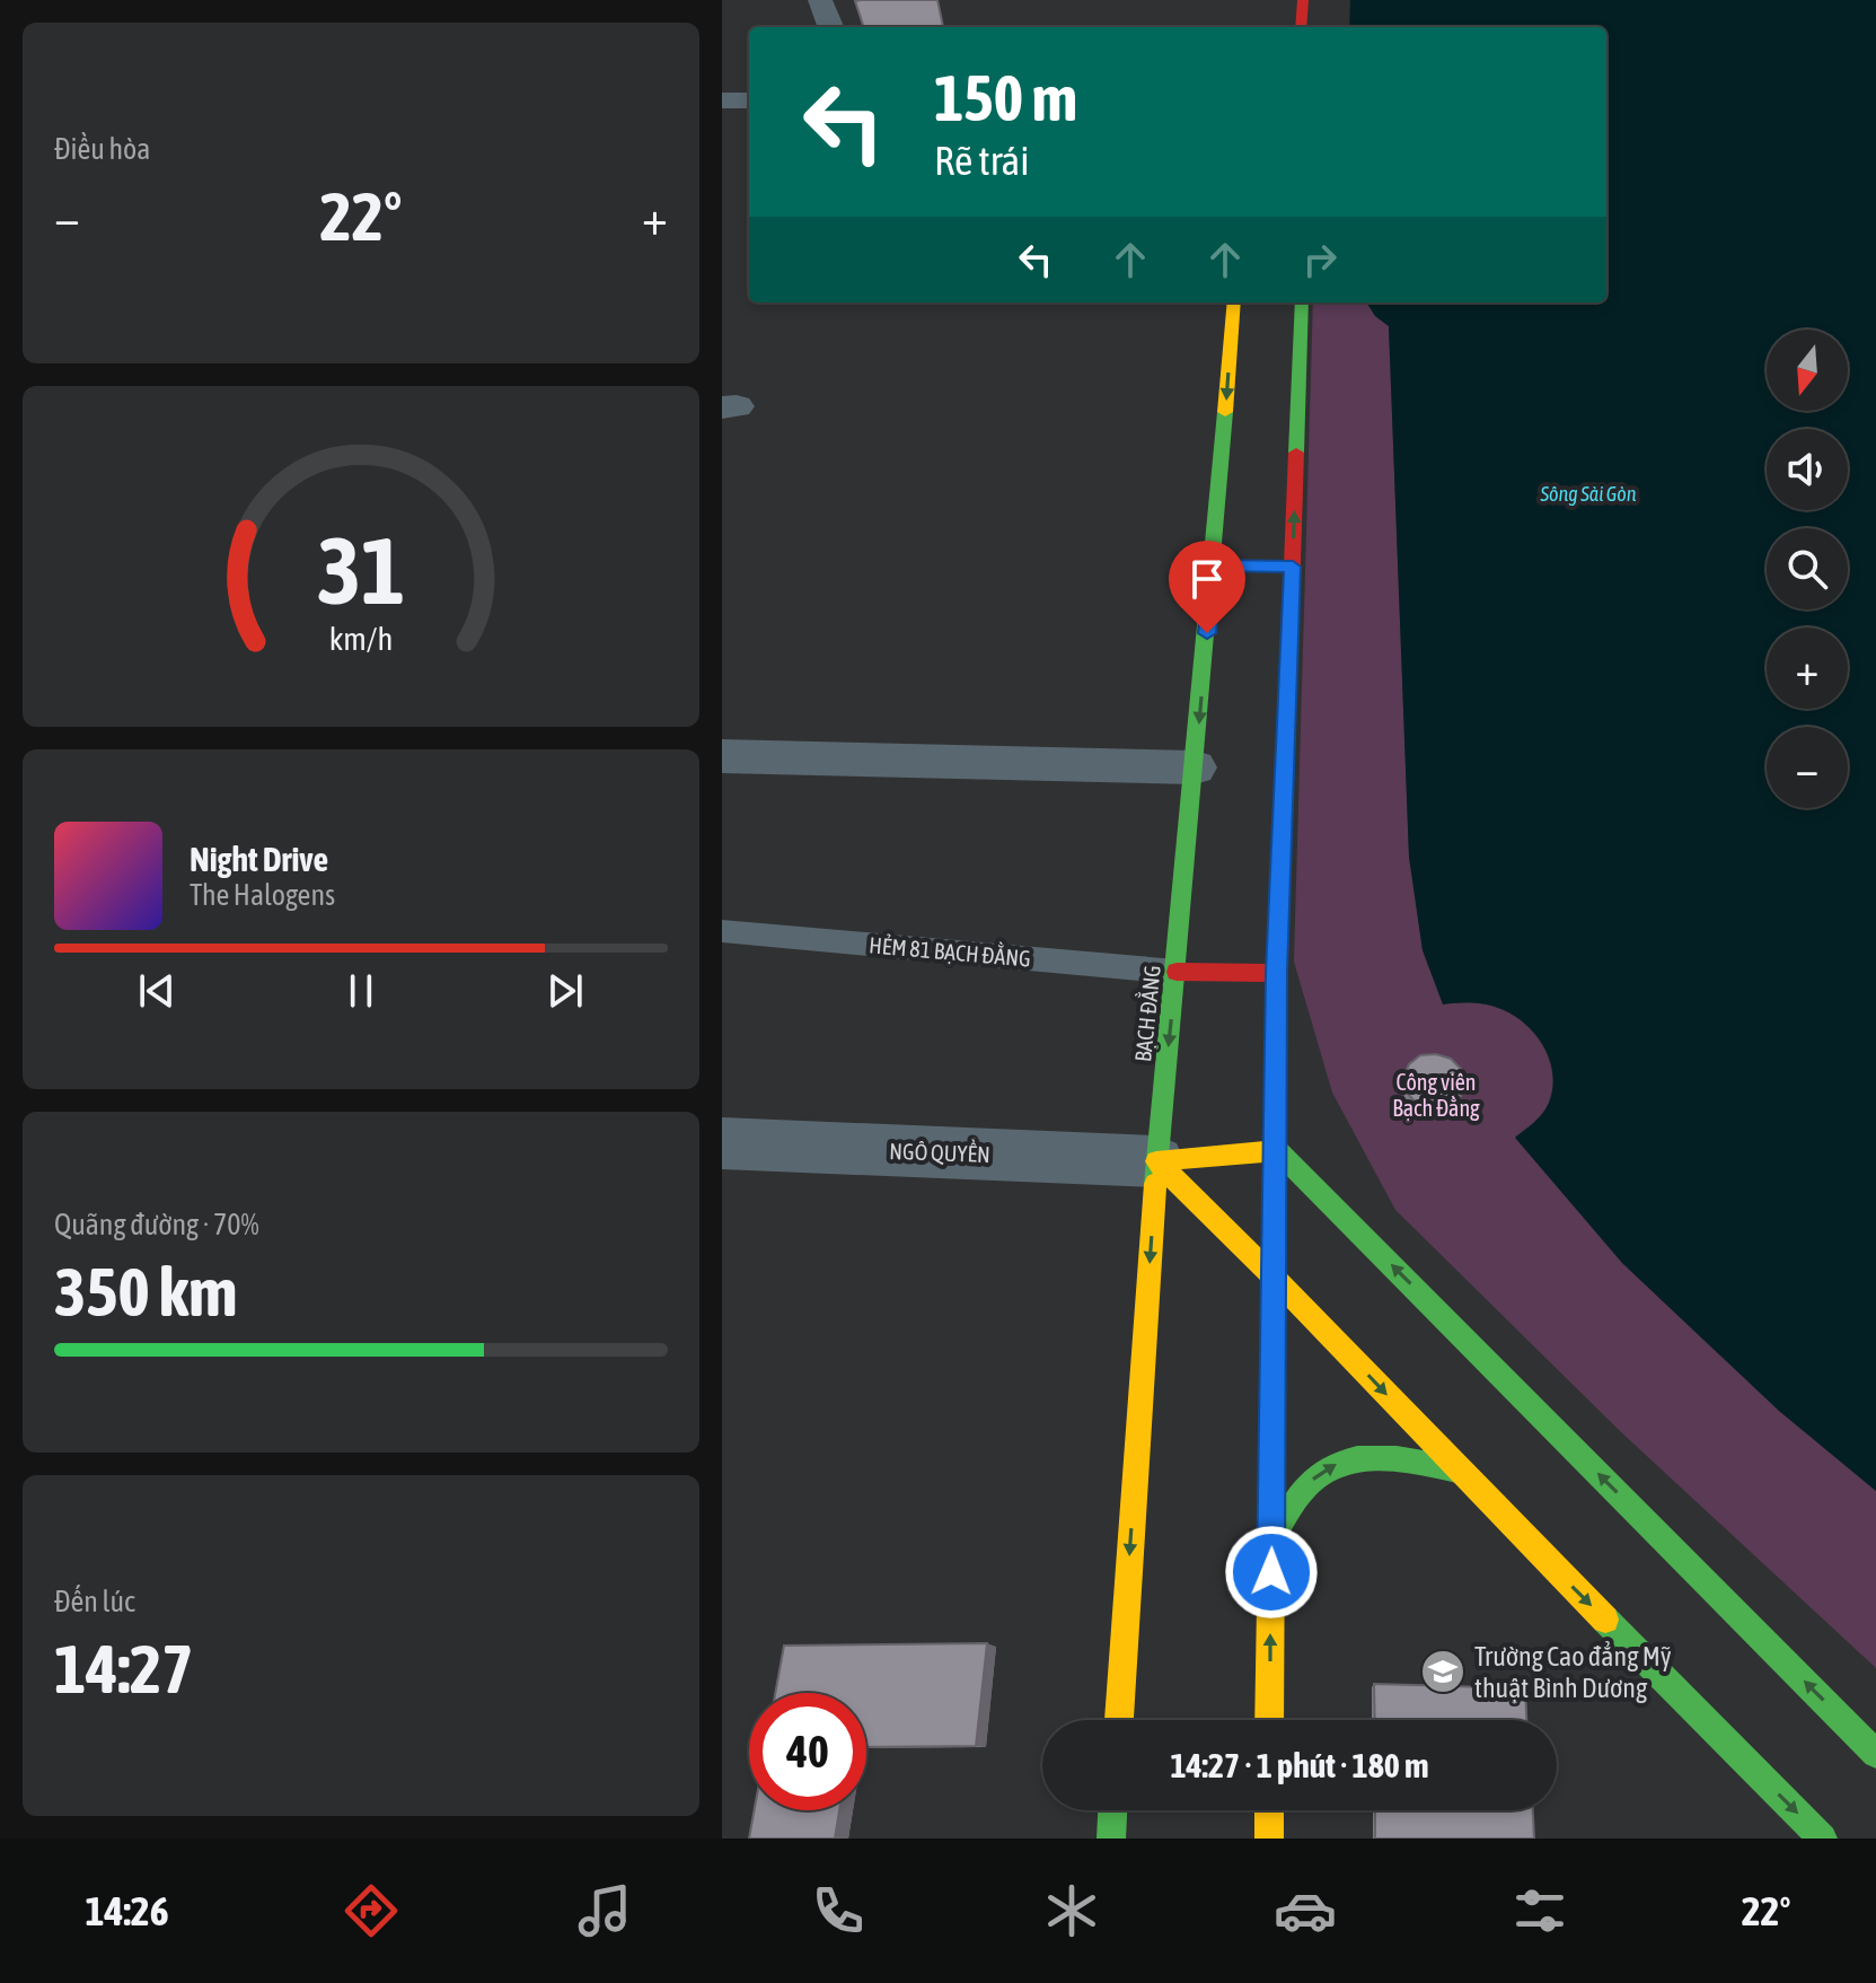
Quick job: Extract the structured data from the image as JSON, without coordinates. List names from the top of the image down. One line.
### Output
{"streets":{"street":["BẠCH ĐẰNG","NGÔ QUYỀN"],"lane":["HẺM 81 BẠCH ĐẰNG"]},"crossings":[["HẺM 81 BẠCH ĐẰNG","BẠCH ĐẰNG"],["BẠCH ĐẰNG","NGÔ QUYỀN"]],"water":["Sông Sài Gòn"],"parks":["Công viên Bạch Đằng"],"places":{"school or university":["Trường Cao đẳng Mỹ thuật Bình Dương"]},"north":"bottom","page":{"tile":["Điều hòa",["Quãng đường · 70%","350 km"],["Đến lúc","14:27"]],"turn":["150 m","Rẽ trái"],"heat":["−","22°","+"],"map_buttons":["+","−"],"song":["Night Drive","The Halogens"],"limit":"40","trip":"14:27 · 1 phút · 180 m","tabs":["14:26","22°"],"gauge":["31","km/h"]}}
